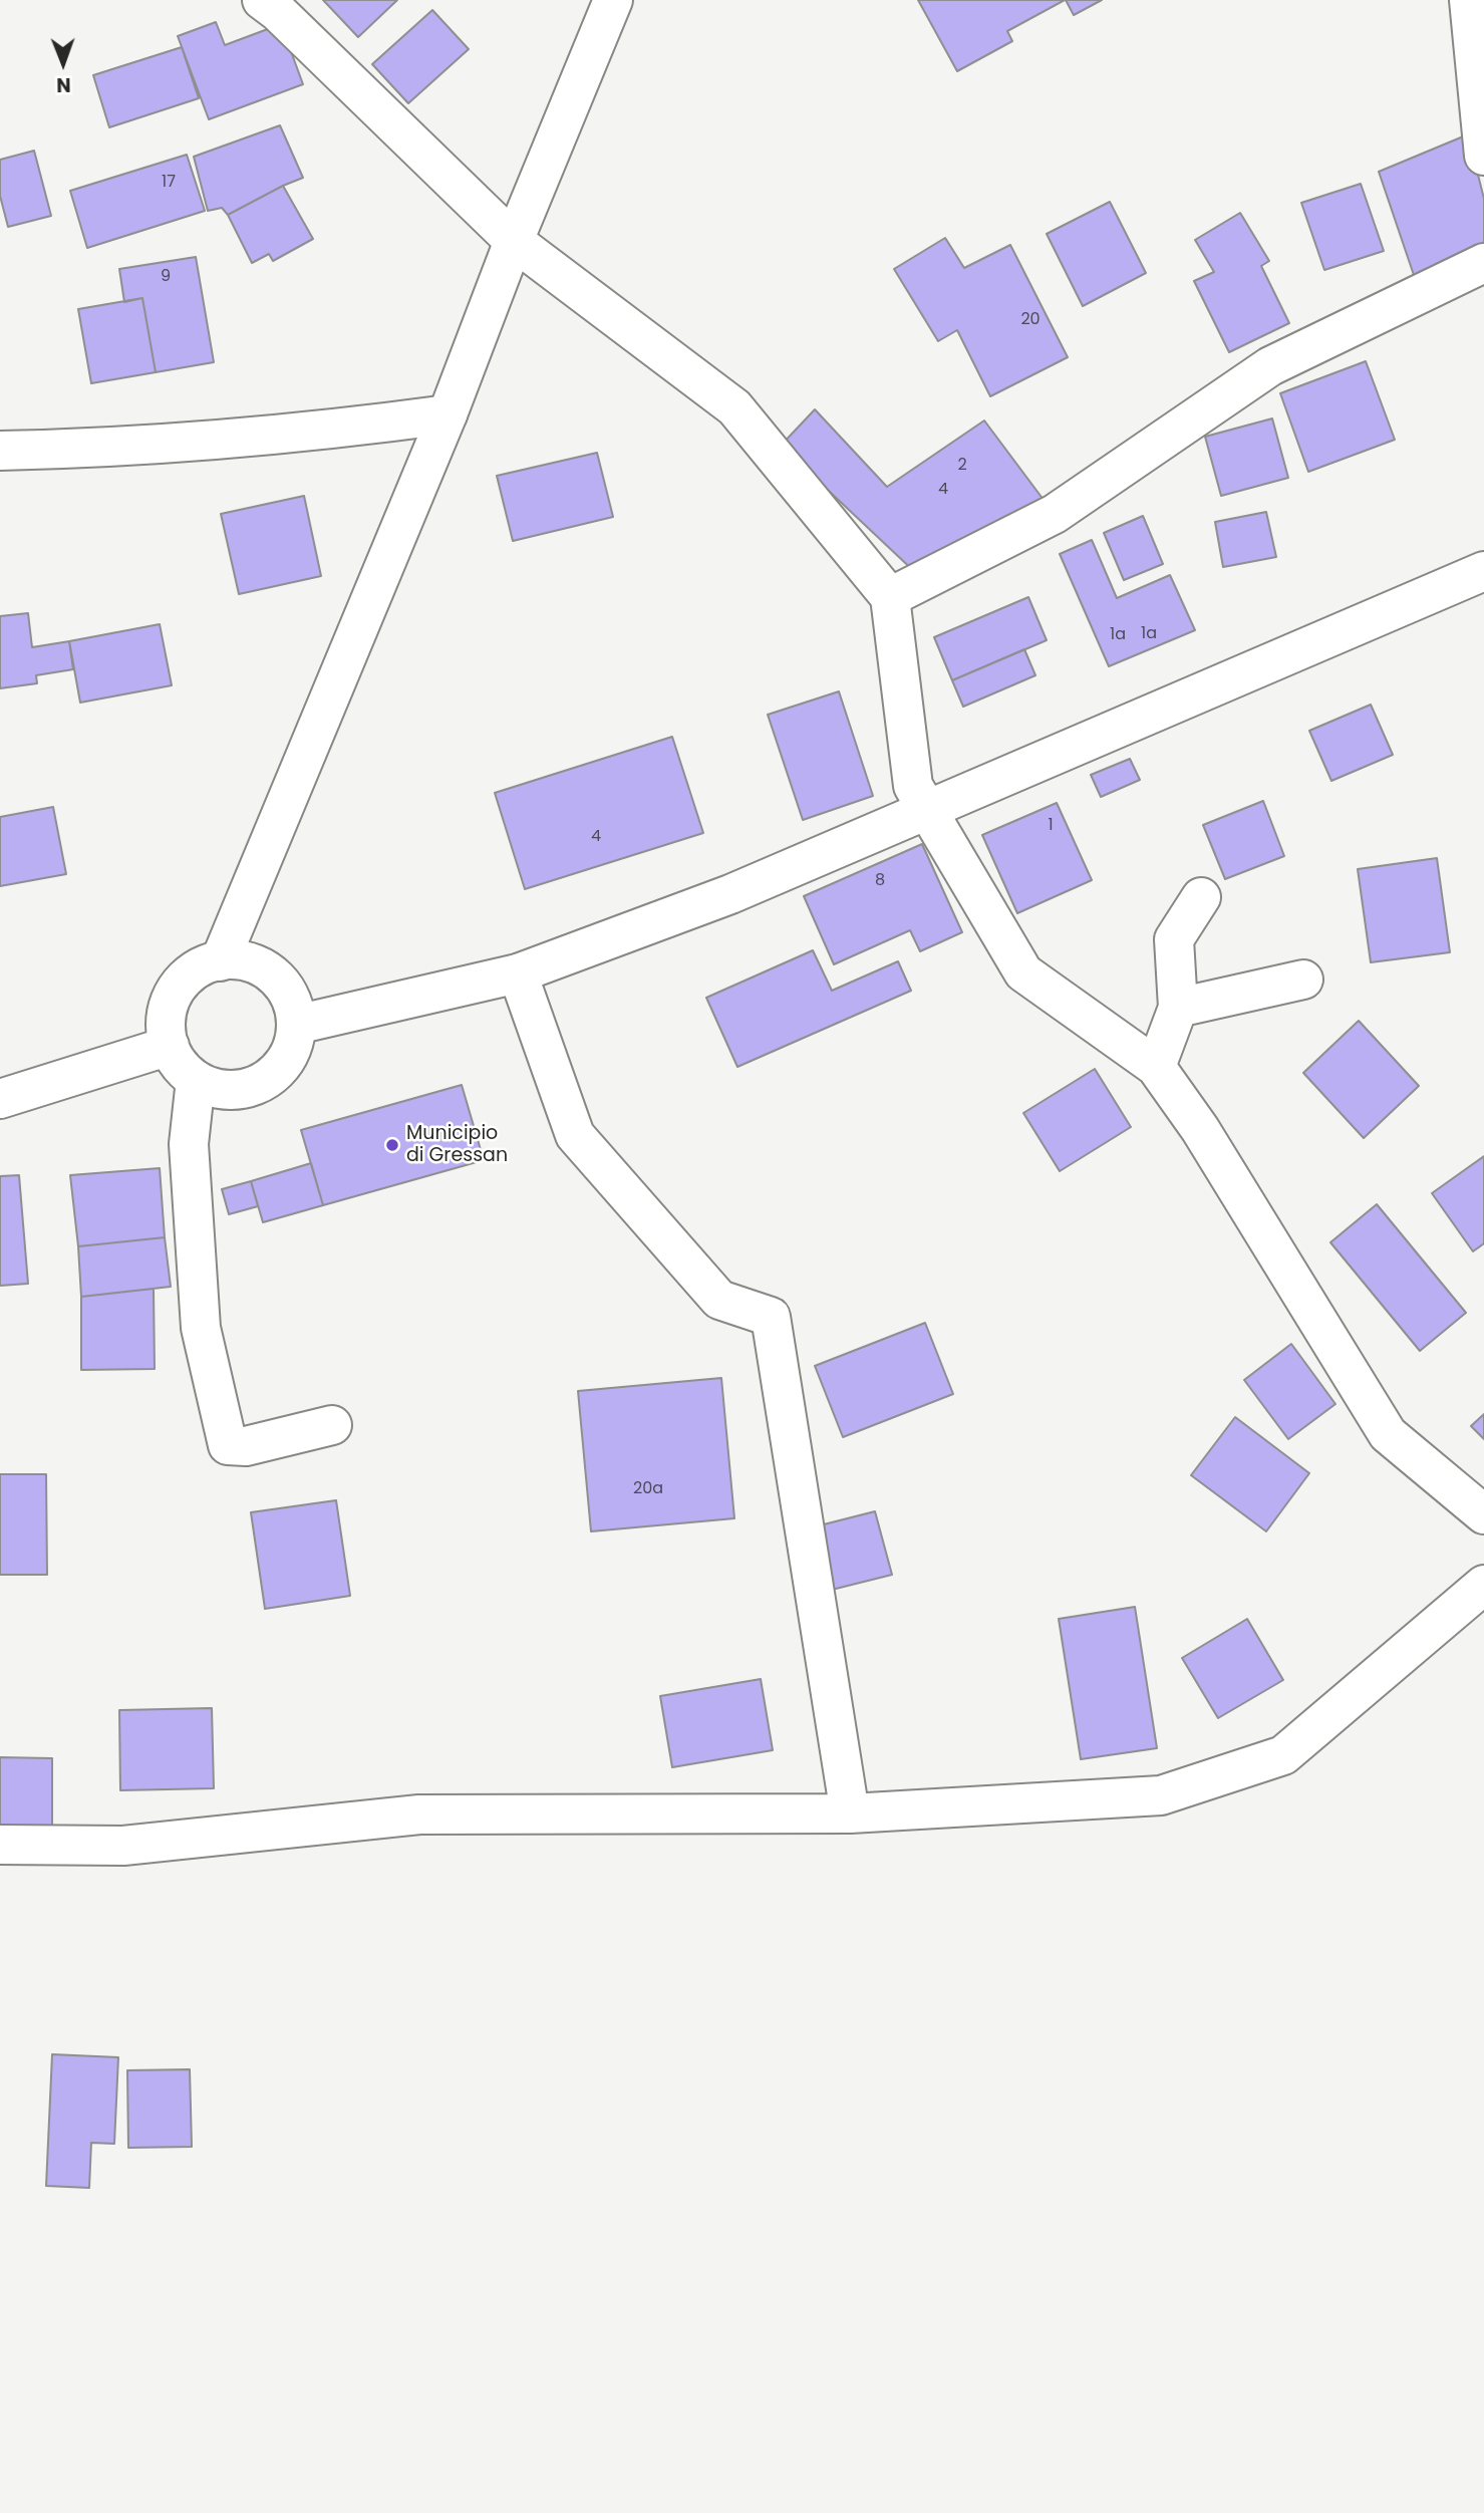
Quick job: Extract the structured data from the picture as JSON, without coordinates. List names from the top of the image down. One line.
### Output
{"places":["Municipio di Gressan"],"house_numbers":["17","9","20","2","4","1a","1a","1","4","8","20a"],"north":"bottom"}
